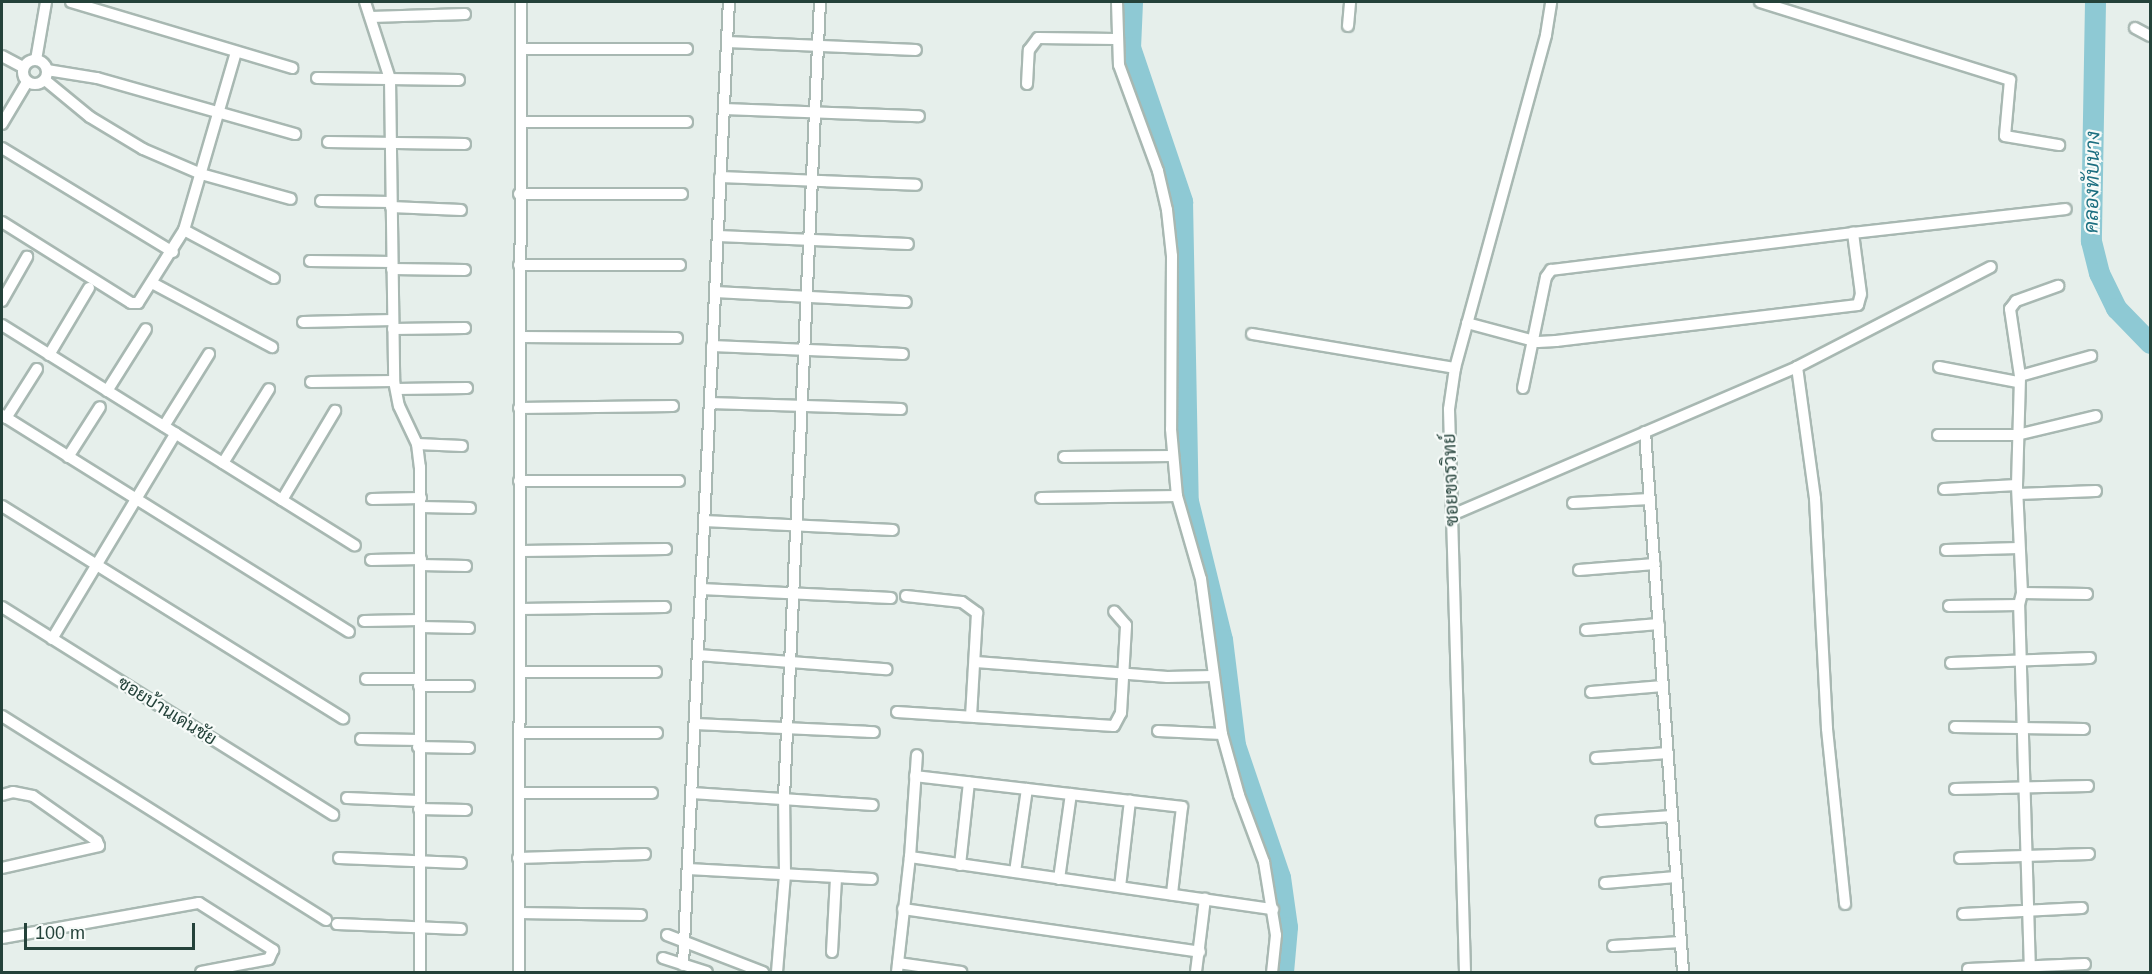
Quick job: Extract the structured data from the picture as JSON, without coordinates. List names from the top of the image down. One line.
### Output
{"streets":{"street":["ซอยขจรวิทย์","ซอยบ้านเด่นชัย"]},"water":["คลองทับนาง"],"scale_bar":"100 m"}
